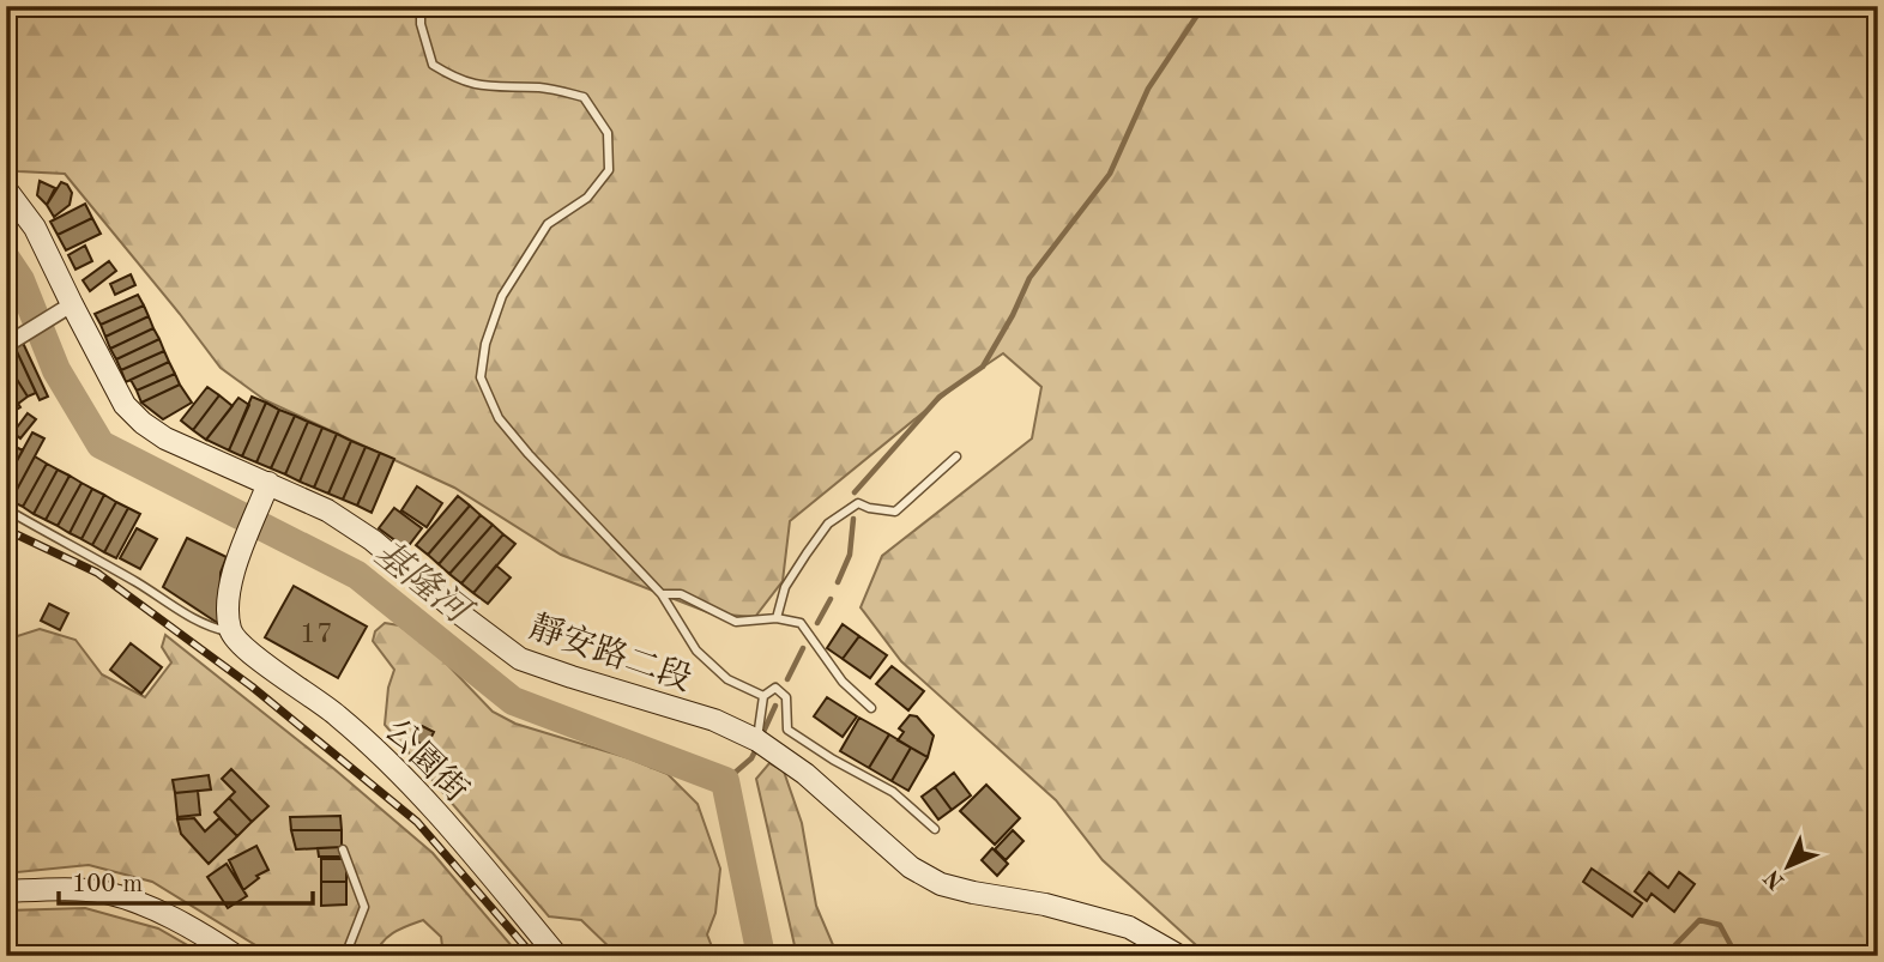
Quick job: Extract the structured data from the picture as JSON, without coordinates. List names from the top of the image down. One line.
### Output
{"streets":{"main road":["靜安路二段","公園街"]},"water":["基隆河"],"house_numbers":["17"],"scale_bar":"100 m","north":"bottom left"}
